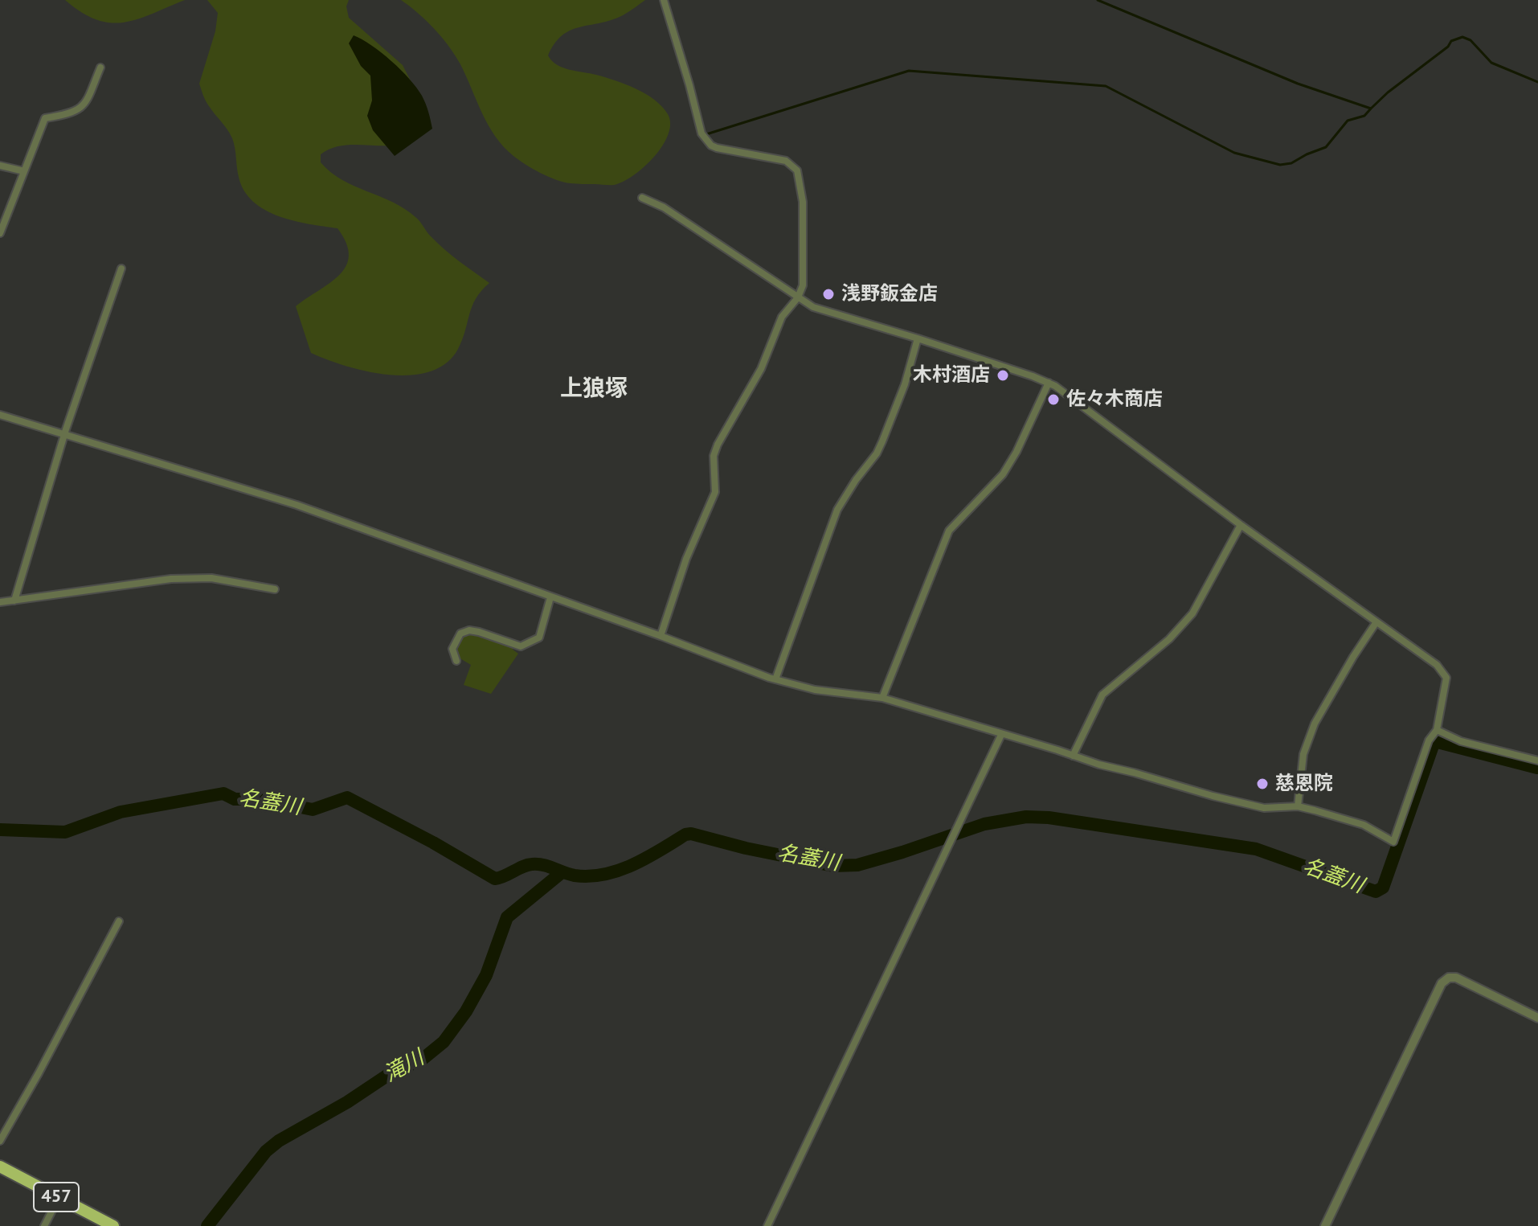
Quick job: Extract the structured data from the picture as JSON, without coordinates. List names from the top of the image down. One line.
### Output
{"streets":{"highway":["457"]},"districts":["上狼塚"],"water":["名蓋川","滝川"],"places":["浅野鈑金店","木村酒店","佐々木商店","慈恩院"]}
